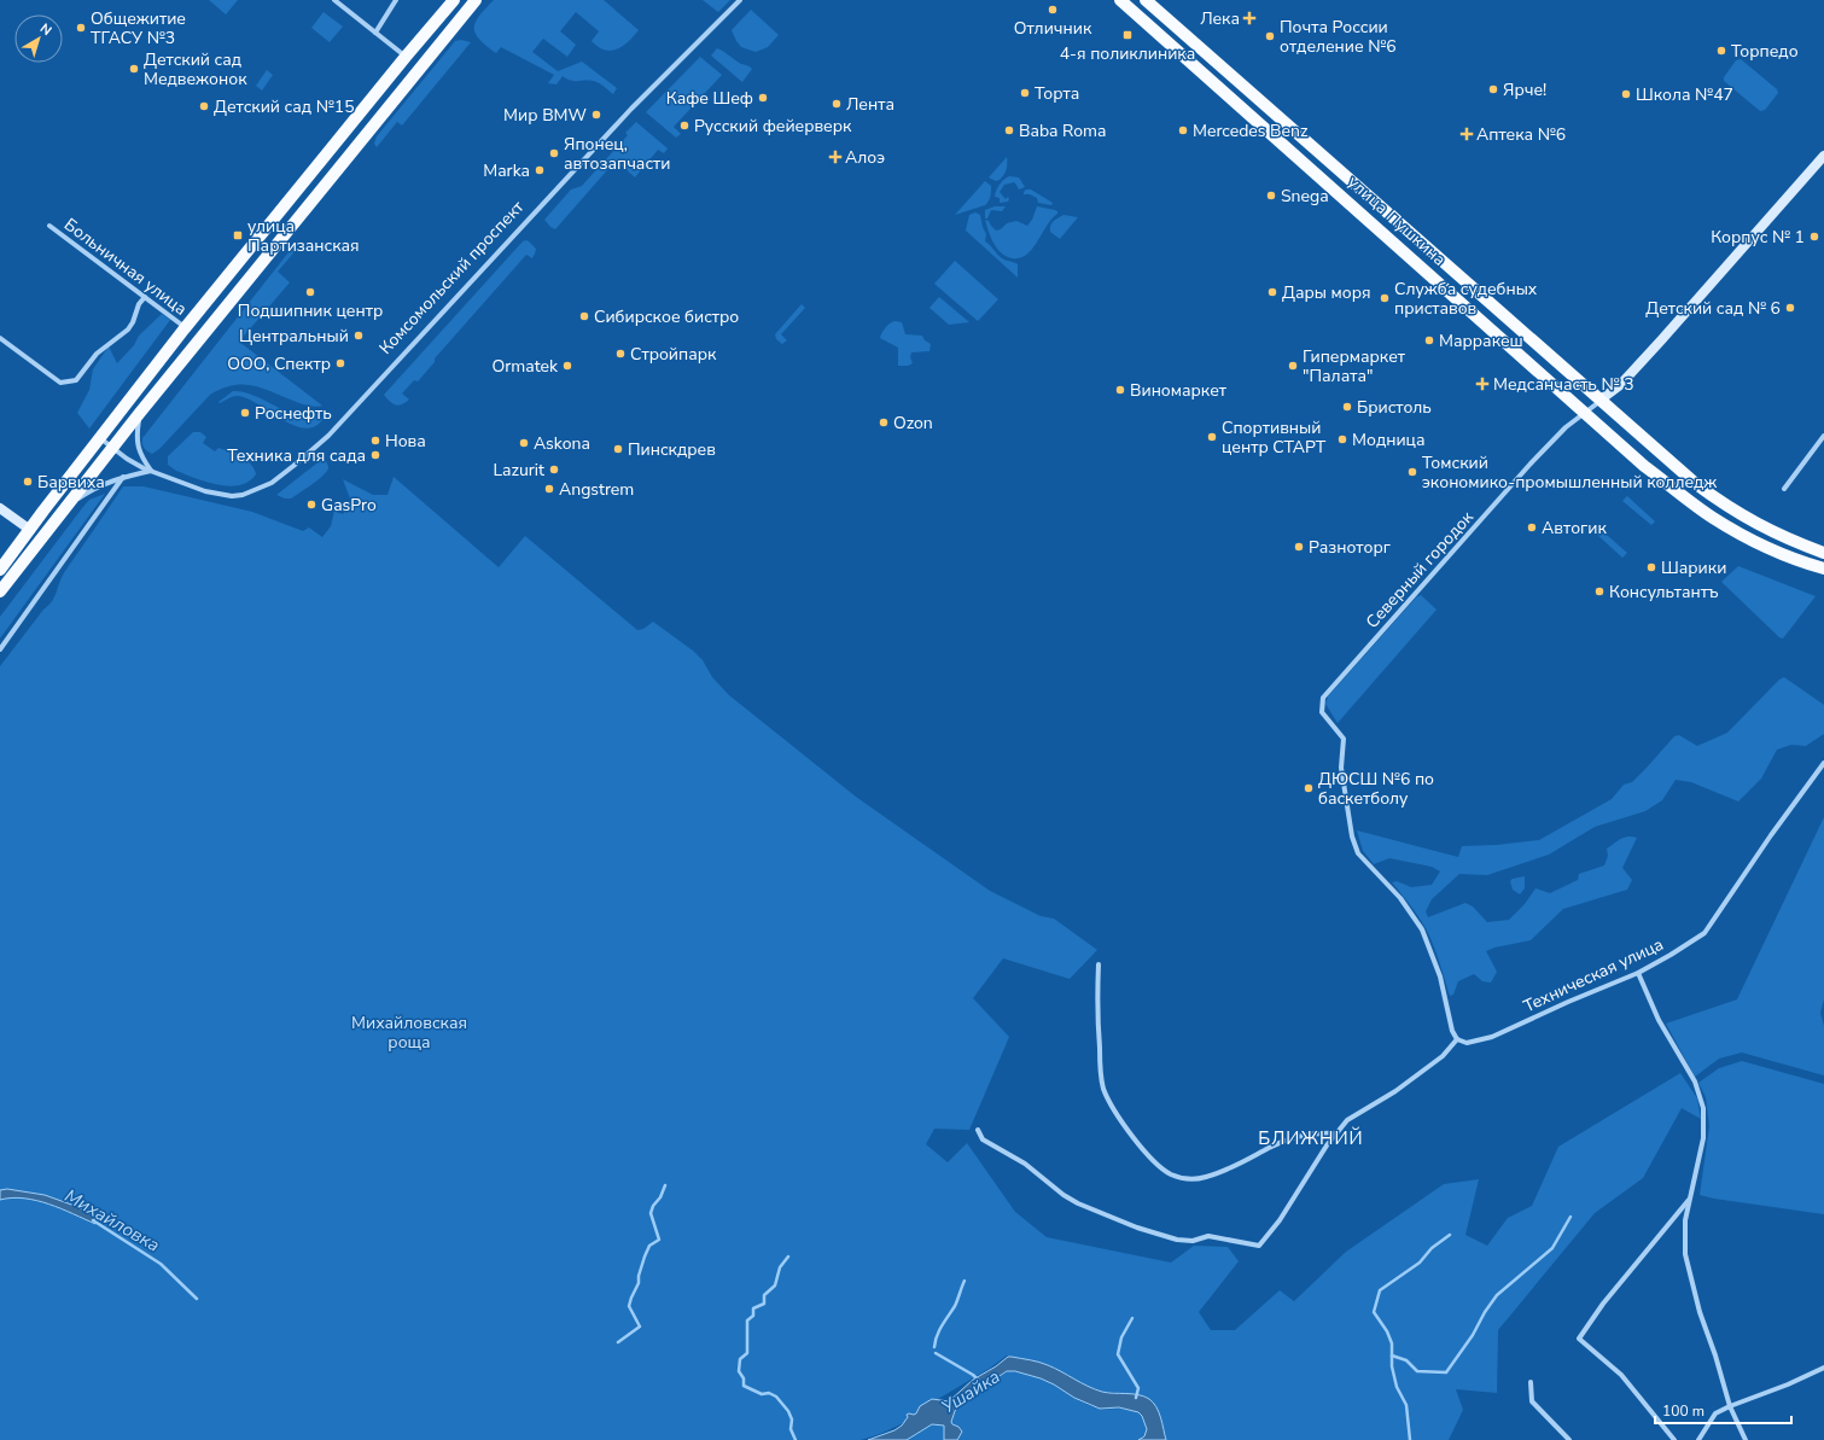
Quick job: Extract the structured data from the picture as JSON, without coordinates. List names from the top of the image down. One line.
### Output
{"streets":{"main road":["улица Пушкина"],"street":["Больничная улица","Комсомольский проспект","Северный городок","Техническая улица"]},"crossings":[["улица Пушкина","Северный городок"],["Северный городок","Техническая улица"]],"districts":["БЛИЖНИЙ"],"water":["Михайловка","Ушайка"],"parks":["Михайловская роща"],"places":{"other":["Отличник","Общежитие ТГАСУ №3","Почта России отделение №6","Торпедо","Детский сад Медвежонок","Ярче!","Торта","Школа №47","Кафе Шеф","Лента","Детский сад №15","Мир BMW","Русский фейерверк","Baba Roma","Mercedes Benz","Японец, автозапчасти","Marka","Snega","Корпус № 1","Подшипник центр","Дары моря","Служба судебных приставов","Детский сад № 6","Сибирское бистро","Центральный","Марракеш","Стройпарк","ООО, Спектр","Ormatek","Гипермаркет \"Палата\"","Виномаркет","Бристоль","Роснефть","Ozon","Спортивный центр СТАРТ","Модница","Нова","Askona","Пинскдрев","Техника для сада","Lazurit","Томский экономико-промышленный колледж","Барвиха","Angstrem","GasPro","Автогик","Разноторг","Шарики","Консультантъ","ДЮСШ №6 по баскетболу"],"health":["Лека","Аптека №6","Алоэ","Медсанчасть № 3"],"transit":["4-я поликлиника","улица Партизанская"]},"scale_bar":"100 m","north":"top right"}
